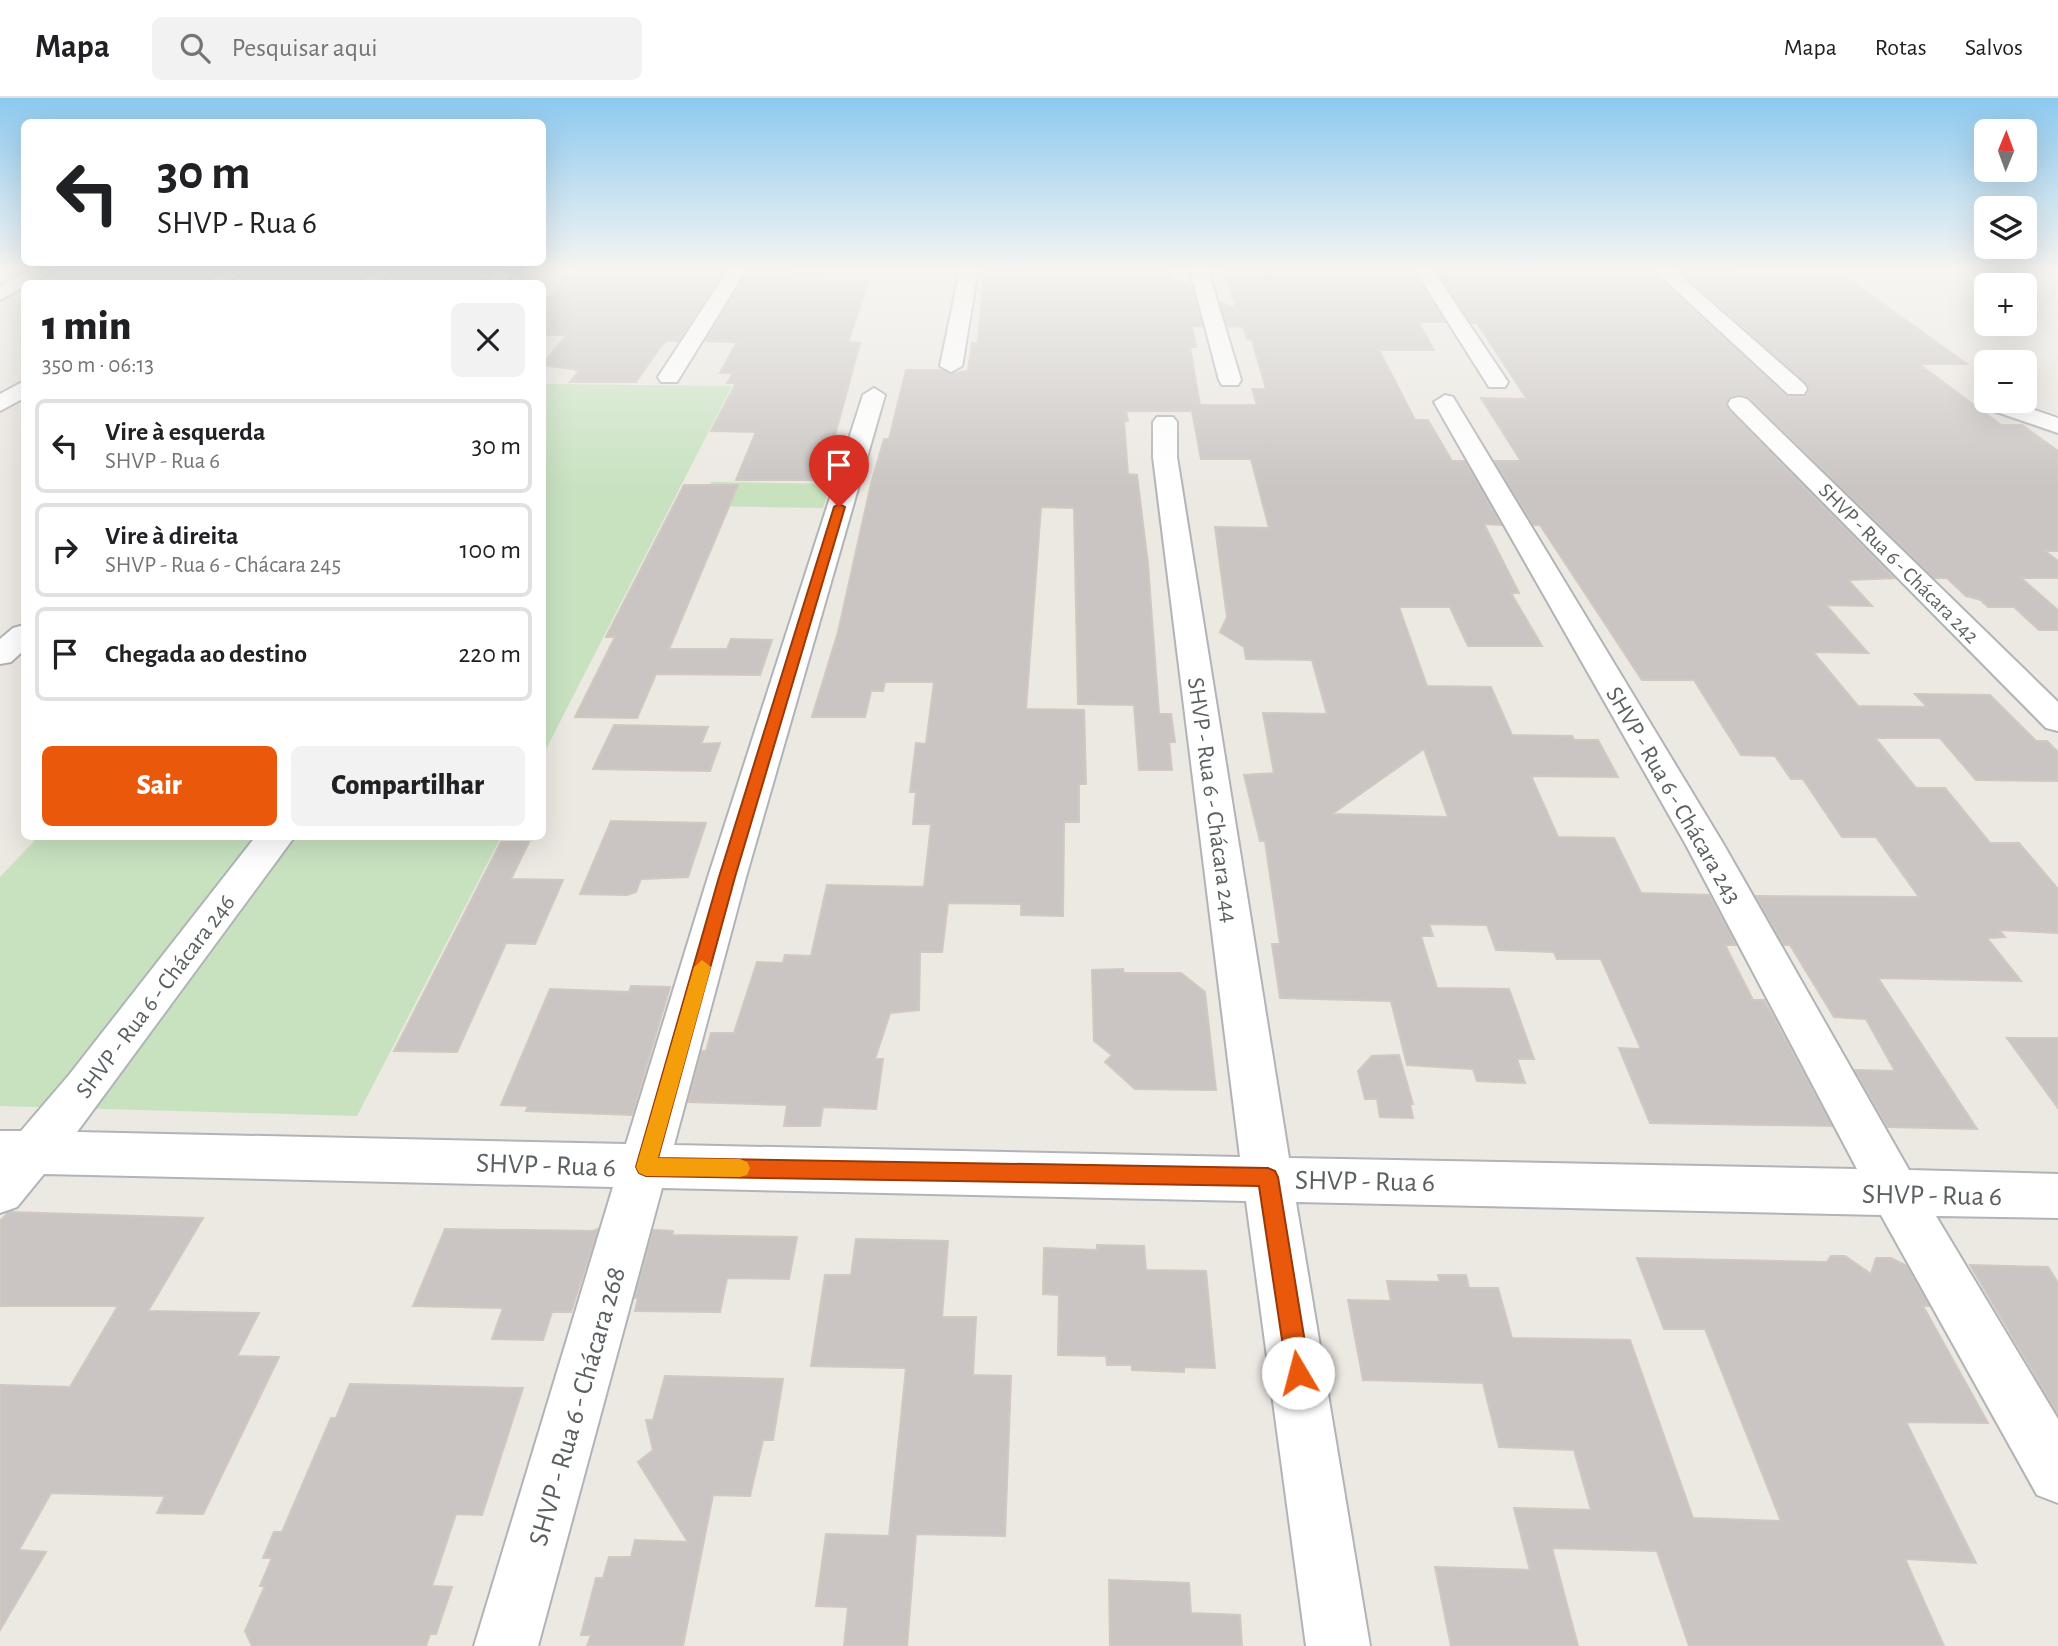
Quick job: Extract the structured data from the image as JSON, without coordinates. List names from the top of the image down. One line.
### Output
{"streets":{"street":["SHVP - Rua 6 - Chácara 242","SHVP - Rua 6 - Chácara 243","SHVP - Rua 6 - Chácara 244","SHVP - Rua 6 - Chácara 246","SHVP - Rua 6","SHVP - Rua 6 - Chácara 268"]},"crossings":[["SHVP - Rua 6 - Chácara 243","SHVP - Rua 6"],["SHVP - Rua 6 - Chácara 244","SHVP - Rua 6"],["SHVP - Rua 6 - Chácara 246","SHVP - Rua 6"],["SHVP - Rua 6","SHVP - Rua 6 - Chácara 268"]],"north":"top","page":{"header":"Mapa","search":"Pesquisar aqui","nav":["Mapa","Rotas","Salvos"],"map_buttons":["+","−"],"turn":["30 m","SHVP - Rua 6"],"heading":["1 min","350 m · 06:13"],"list":[{"name":"Vire à esquerda","note":"SHVP - Rua 6","value":"30 m"},{"name":"Vire à direita","note":"SHVP - Rua 6 - Chácara 245","value":"100 m"},{"name":"Chegada ao destino","value":"220 m"}],"buttons":["Sair","Compartilhar"]}}
